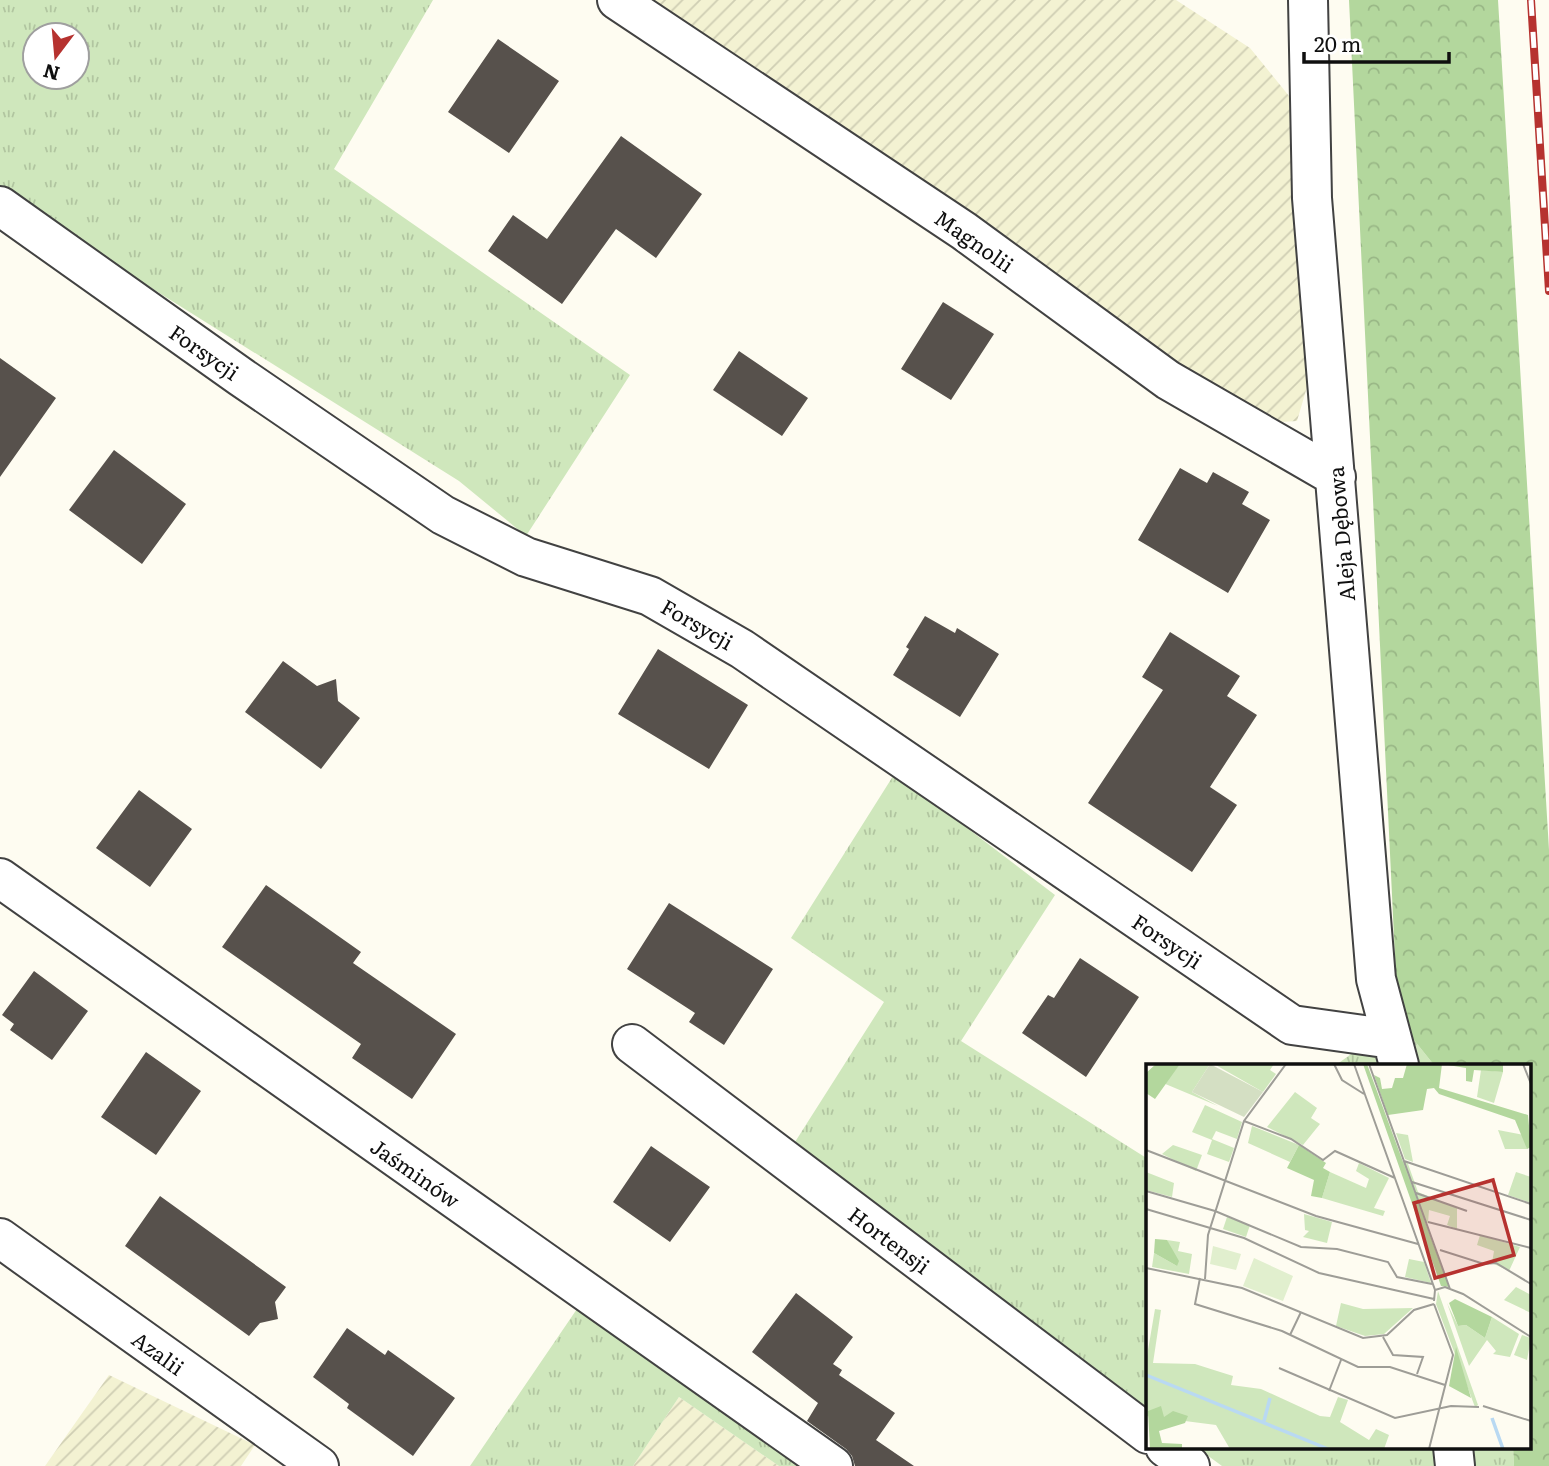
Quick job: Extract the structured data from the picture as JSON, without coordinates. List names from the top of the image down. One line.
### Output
{"streets":{"street":["Magnolii","Forsycji","Aleja Dębowa","Jaśminów","Hortensji","Azalii"]},"crossings":[["Magnolii","Aleja Dębowa"],["Forsycji","Aleja Dębowa"]],"scale_bar":"20 m","north":"bottom"}
